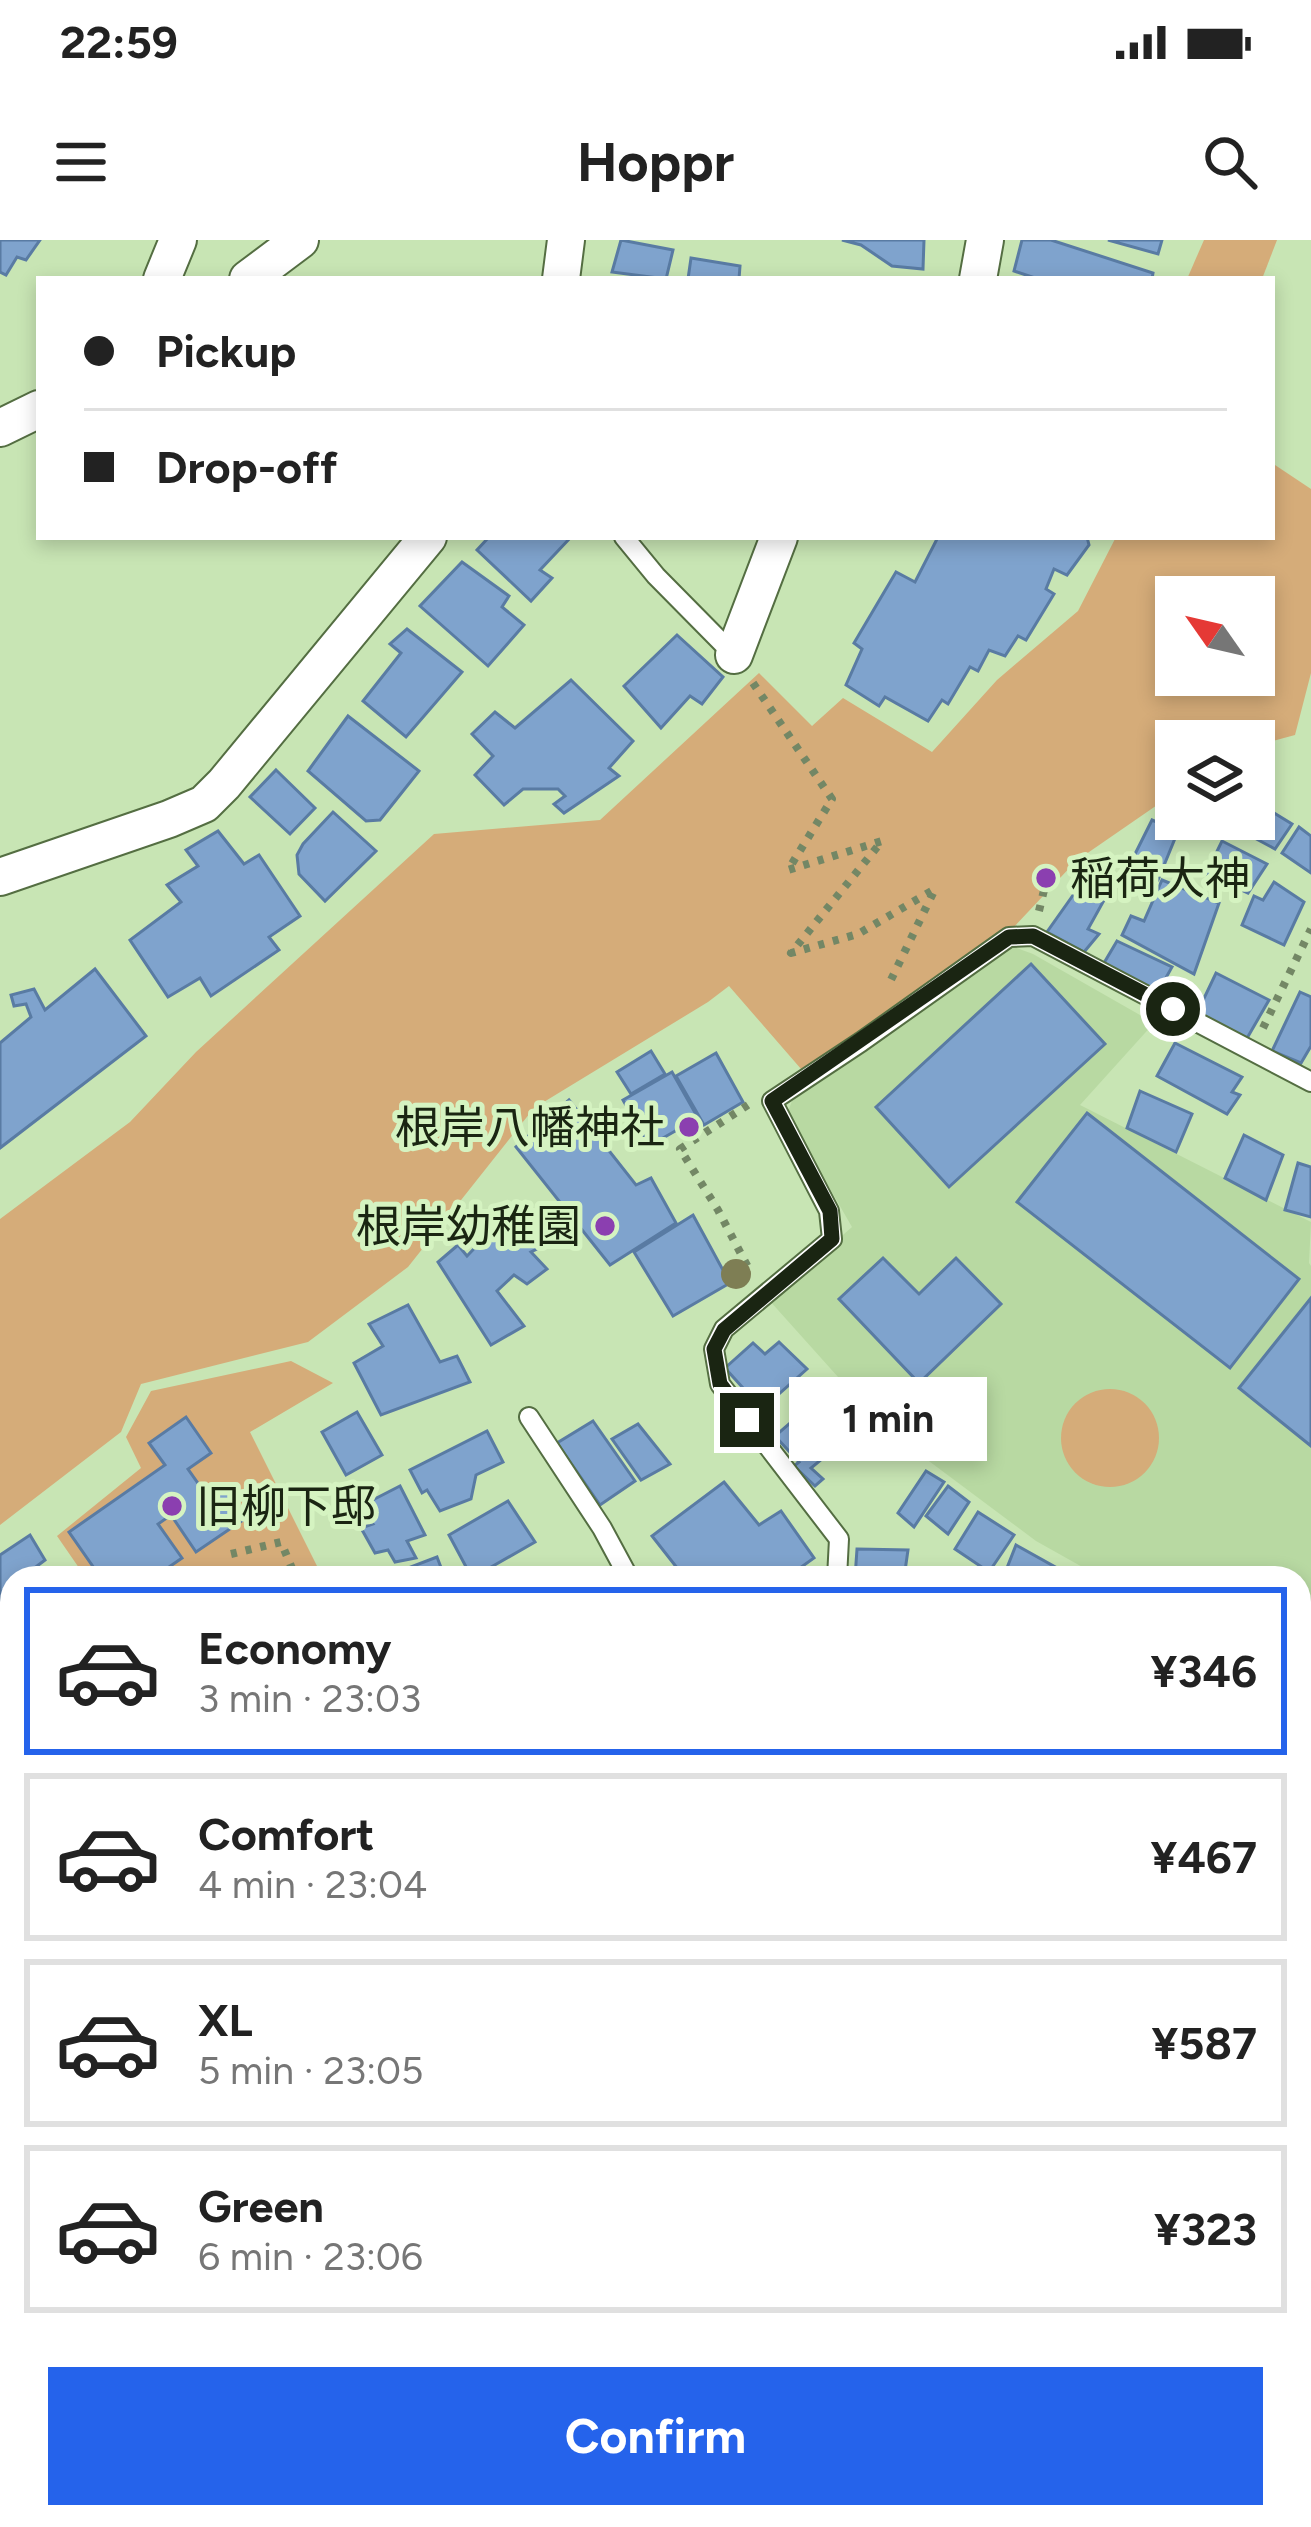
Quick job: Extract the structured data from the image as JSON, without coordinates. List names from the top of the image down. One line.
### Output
{"places":["稲荷大神","根岸八幡神社","根岸幼稚園","旧柳下邸"],"north":"top left","page":{"status":"22:59","header":"Hoppr","banner":["Pickup","Drop-off"],"bubble":"1 min","list":[{"name":"Economy","note":"3 min · 23:03","value":"¥346"},{"name":"Comfort","note":"4 min · 23:04","value":"¥467"},{"name":"XL","note":"5 min · 23:05","value":"¥587"},{"name":"Green","note":"6 min · 23:06","value":"¥323"}],"buttons":"Confirm"}}
